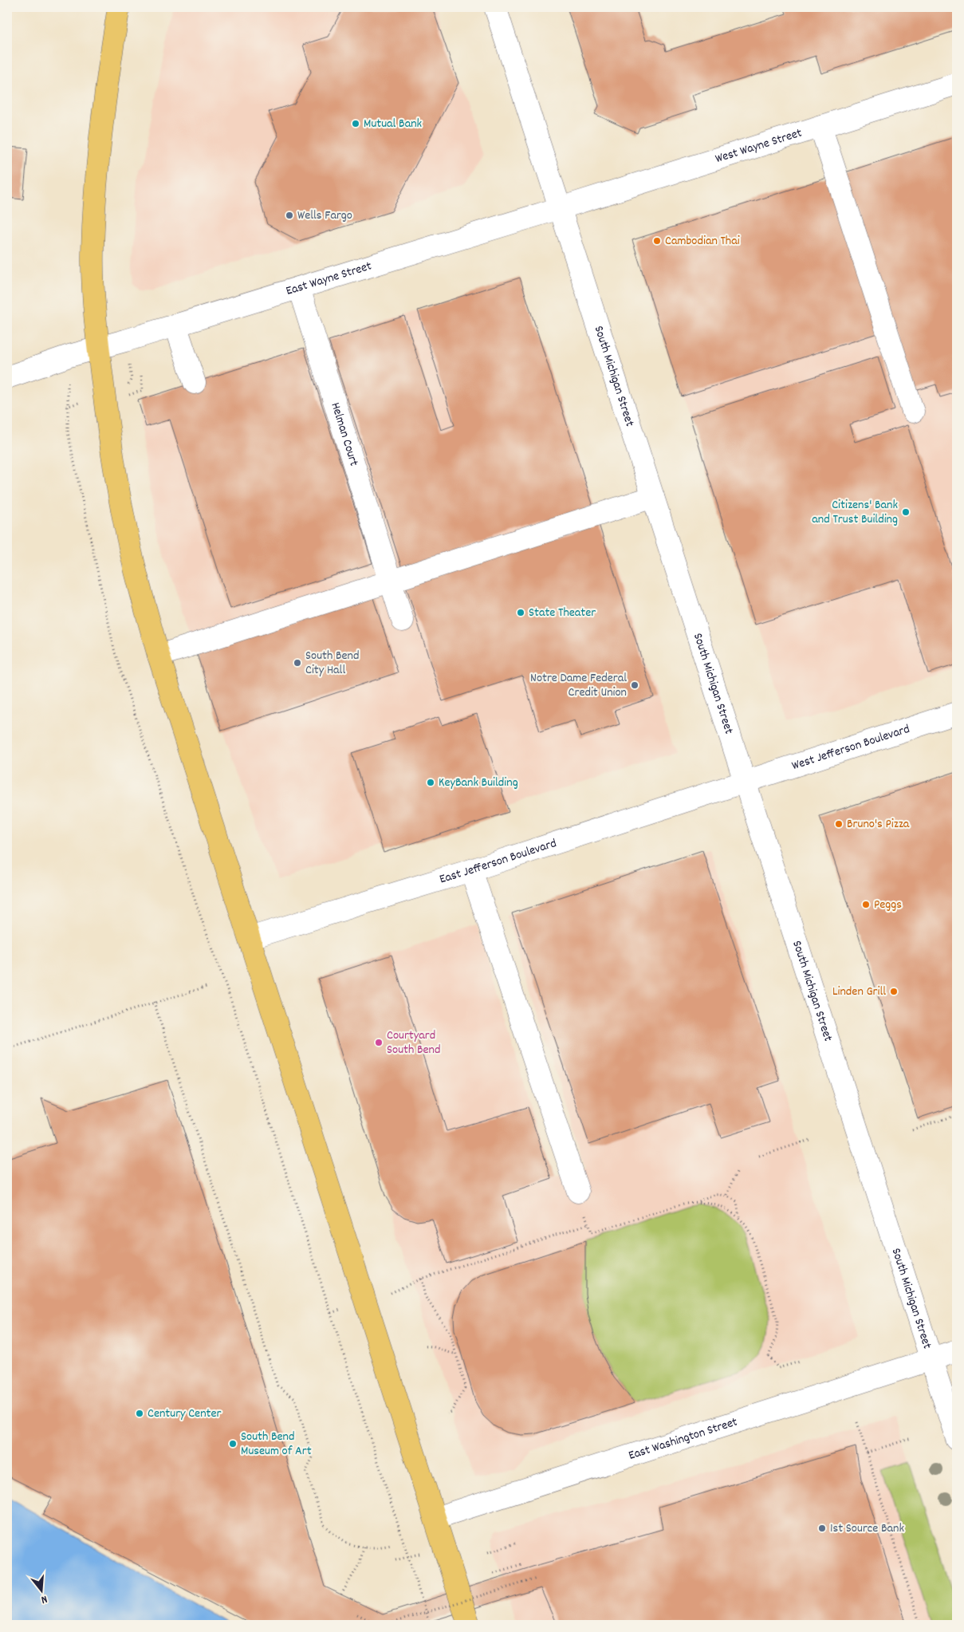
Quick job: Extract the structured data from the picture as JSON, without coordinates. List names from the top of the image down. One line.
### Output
{"streets":{"street":["West Wayne Street","East Wayne Street","South Michigan Street","Helman Court","West Jefferson Boulevard","East Jefferson Boulevard","East Washington Street"]},"crossings":[["West Wayne Street","East Wayne Street"],["West Wayne Street","South Michigan Street"],["East Wayne Street","South Michigan Street"],["East Wayne Street","Helman Court"],["South Michigan Street","West Jefferson Boulevard"],["South Michigan Street","East Jefferson Boulevard"],["South Michigan Street","East Washington Street"],["West Jefferson Boulevard","East Jefferson Boulevard"]],"places":["Mutual Bank","Wells Fargo","Cambodian Thai","Citizens' Bank and Trust Building","State Theater","South Bend City Hall","Notre Dame Federal Credit Union","KeyBank Building","Bruno's Pizza","Peggs","Linden Grill","Courtyard South Bend","Century Center","South Bend Museum of Art","1st Source Bank"],"north":"bottom"}
